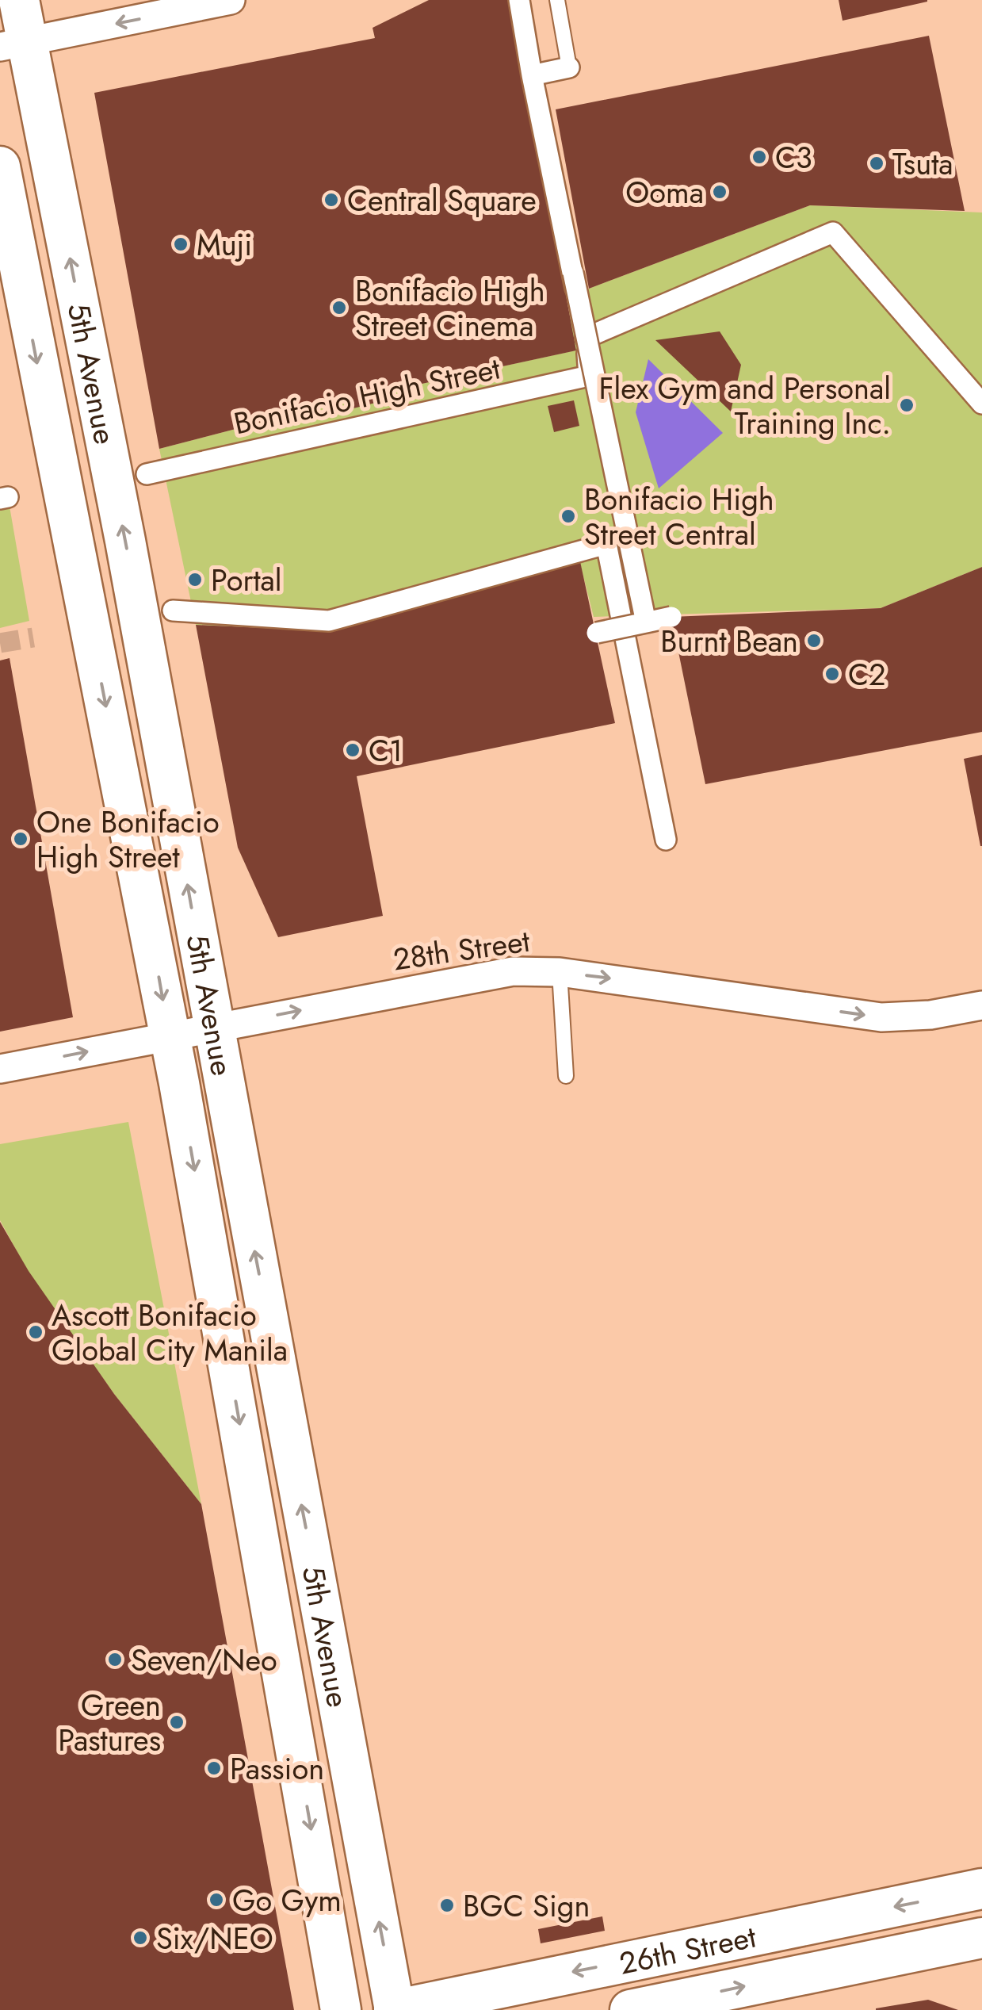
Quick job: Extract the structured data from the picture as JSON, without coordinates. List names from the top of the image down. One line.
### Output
{"streets":{"main road":["5th Avenue","26th Street"],"street":["Bonifacio High Street","28th Street"]},"crossings":[["5th Avenue","28th Street"],["5th Avenue","26th Street"]],"one_way":["28th Street"],"places":["C3","Tsuta","Ooma","Central Square","Muji","Bonifacio High Street Cinema","Flex Gym and Personal Training Inc.","Bonifacio High Street Central","Portal","Burnt Bean","C2","C1","One Bonifacio High Street","Ascott Bonifacio Global City Manila","Seven/Neo","Green Pastures","Passion","Go Gym","BGC Sign","Six/NEO"]}
